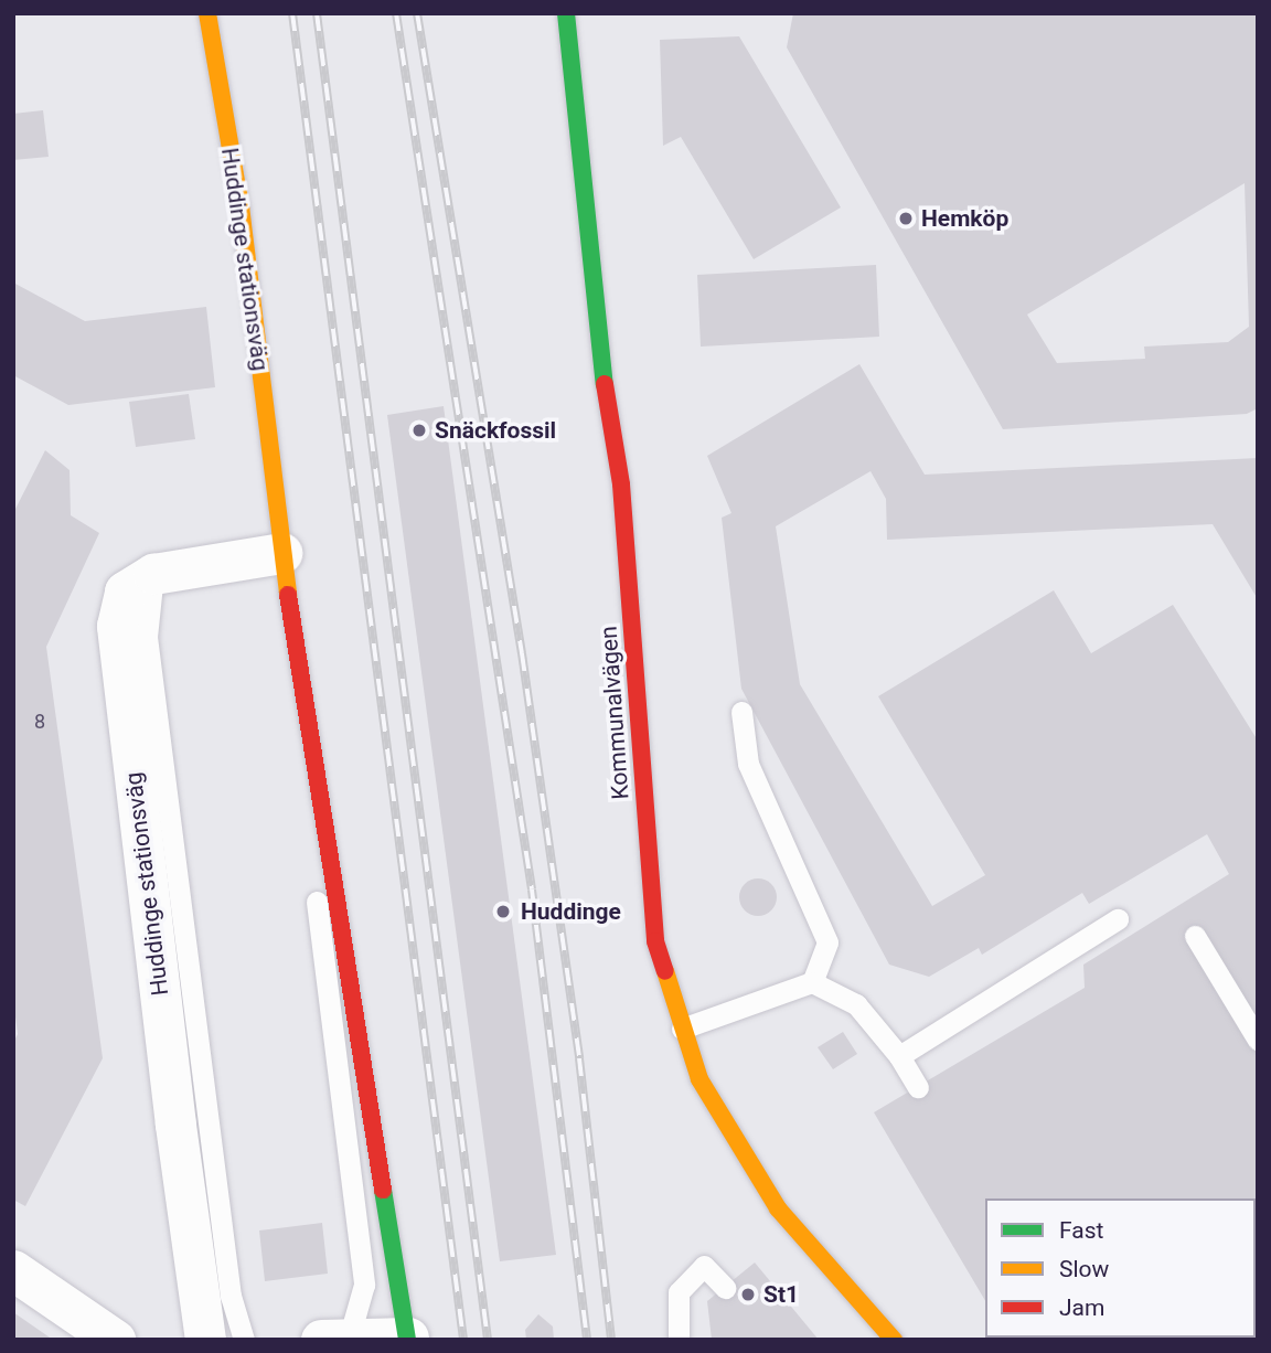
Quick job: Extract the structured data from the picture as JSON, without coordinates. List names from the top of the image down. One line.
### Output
{"streets":{"street":["Huddinge stationsväg","Kommunalvägen"]},"places":["Hemköp","Snäckfossil","Huddinge","St1"],"house_numbers":["8"],"legend":["Fast","Slow","Jam"]}
